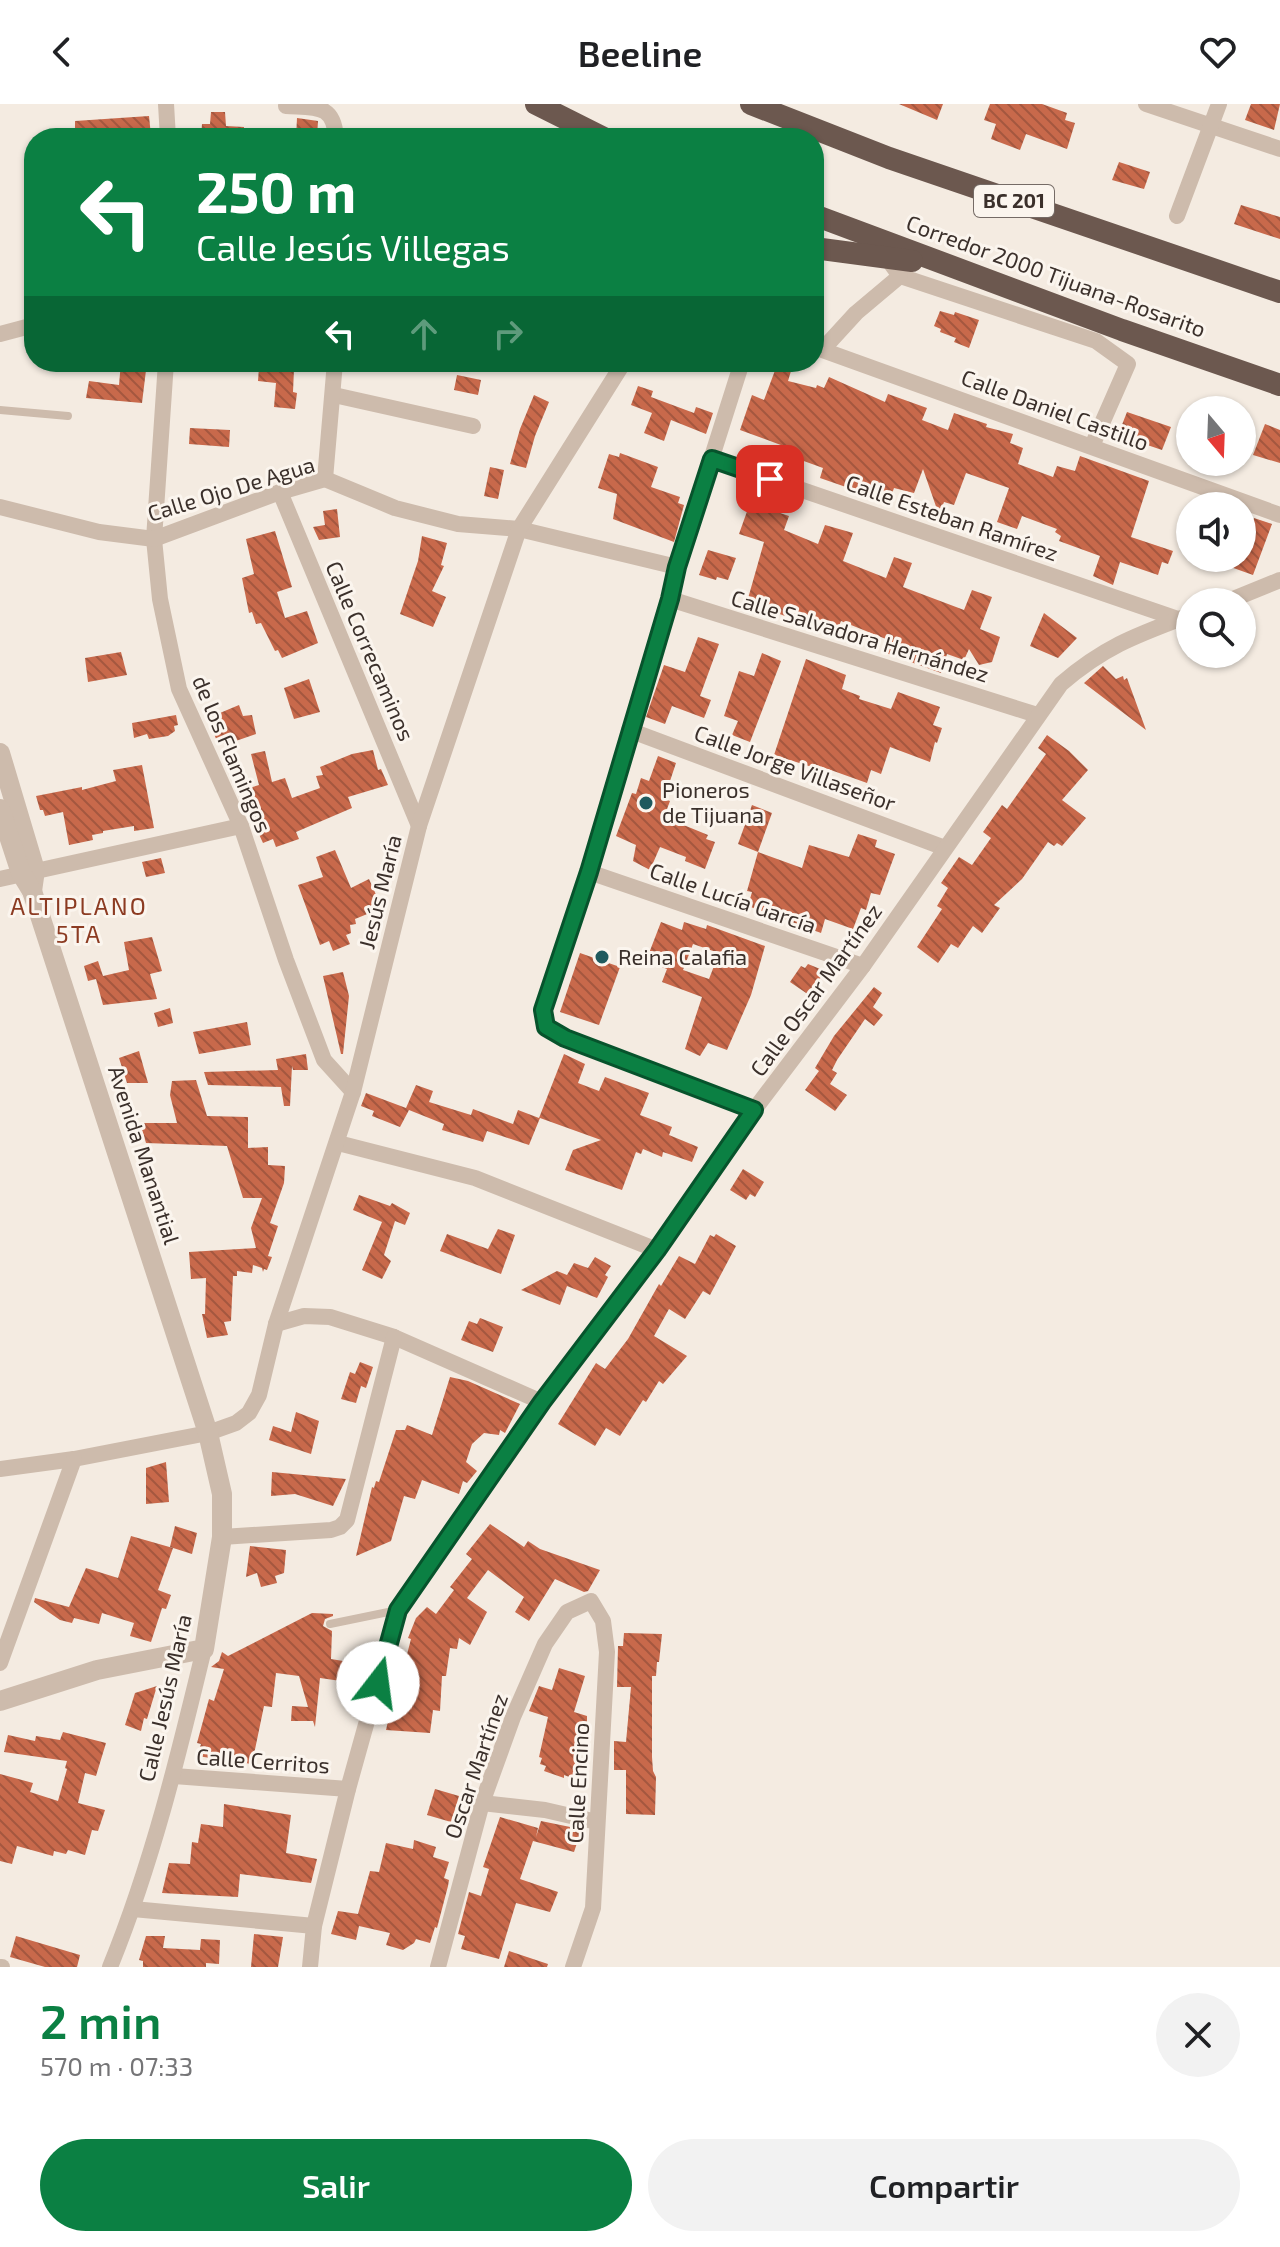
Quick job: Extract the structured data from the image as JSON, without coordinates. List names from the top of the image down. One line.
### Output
{"streets":{"highway":["BC 201","Corredor 2000 Tijuana-Rosarito"],"street":["Calle Daniel Castillo","Calle Ojo De Agua","Calle Esteban Ramírez","Calle Salvadora Hernández","Calle Correcaminos","de los Flamingos","Calle Jorge Villaseñor","Jesús María","Calle Lucía García","Calle Oscar Martínez","Avenida Manantial","Calle Jesús María","Calle Cerritos","Oscar Martínez","Calle Encino"]},"crossings":[["Calle Ojo De Agua","Calle Correcaminos"],["Calle Ojo De Agua","de los Flamingos"],["Calle Ojo De Agua","Jesús María"],["Calle Salvadora Hernández","Calle Oscar Martínez"],["Calle Correcaminos","Jesús María"],["de los Flamingos","Jesús María"],["Calle Jorge Villaseñor","Calle Oscar Martínez"],["Jesús María","Avenida Manantial"],["Jesús María","Calle Jesús María"],["Calle Lucía García","Calle Oscar Martínez"],["Calle Oscar Martínez","Calle Cerritos"],["Avenida Manantial","Calle Jesús María"],["Calle Jesús María","Calle Cerritos"],["Oscar Martínez","Calle Encino"]],"districts":["ALTIPLANO 5TA"],"places":["Pioneros de Tijuana","Reina Calafia"],"north":"bottom","page":{"header":"Beeline","turn":["250 m","Calle Jesús Villegas"],"heading":["2 min","570 m · 07:33"],"buttons":["Salir","Compartir"]}}
